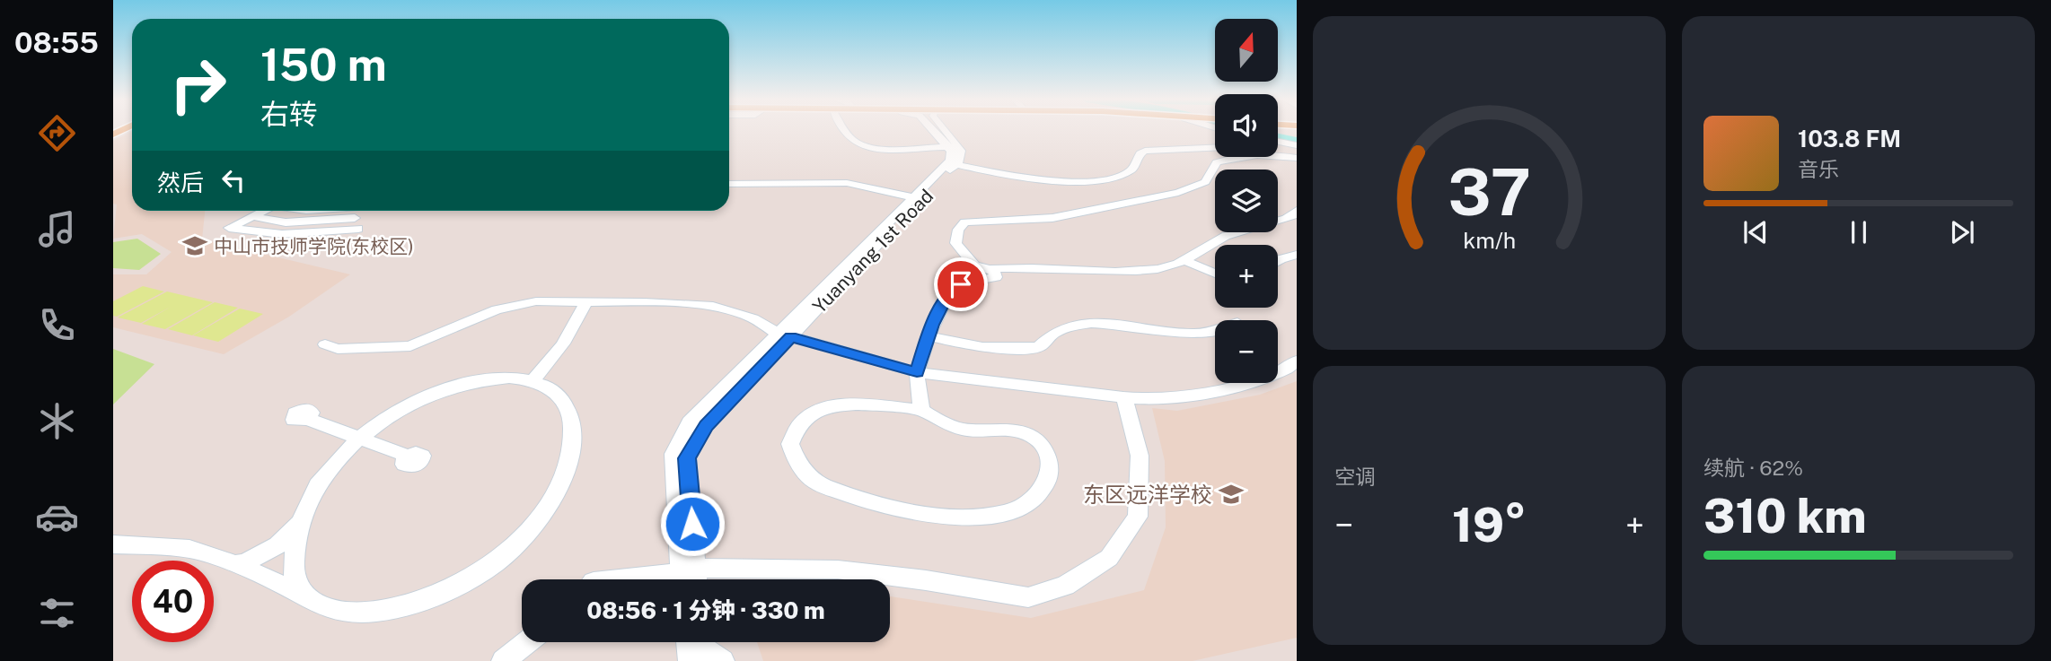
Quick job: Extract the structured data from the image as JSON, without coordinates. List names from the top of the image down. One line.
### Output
{"streets":{"street":["Yuanyang 1st Road"]},"places":{"school or university":["中山市技师学院(东校区)","东区远洋学校"]},"north":"top","page":{"tabs":"08:55","map_buttons":["+","−"],"turn":["150 m","右转"],"song":["103.8 FM","音乐"],"then":"然后","tile":["空调",["续航 · 62%","310 km"]],"heat":["−","19°","+"],"limit":"40","trip":"08:56 · 1 分钟 · 330 m","gauge":["37","km/h"]}}
